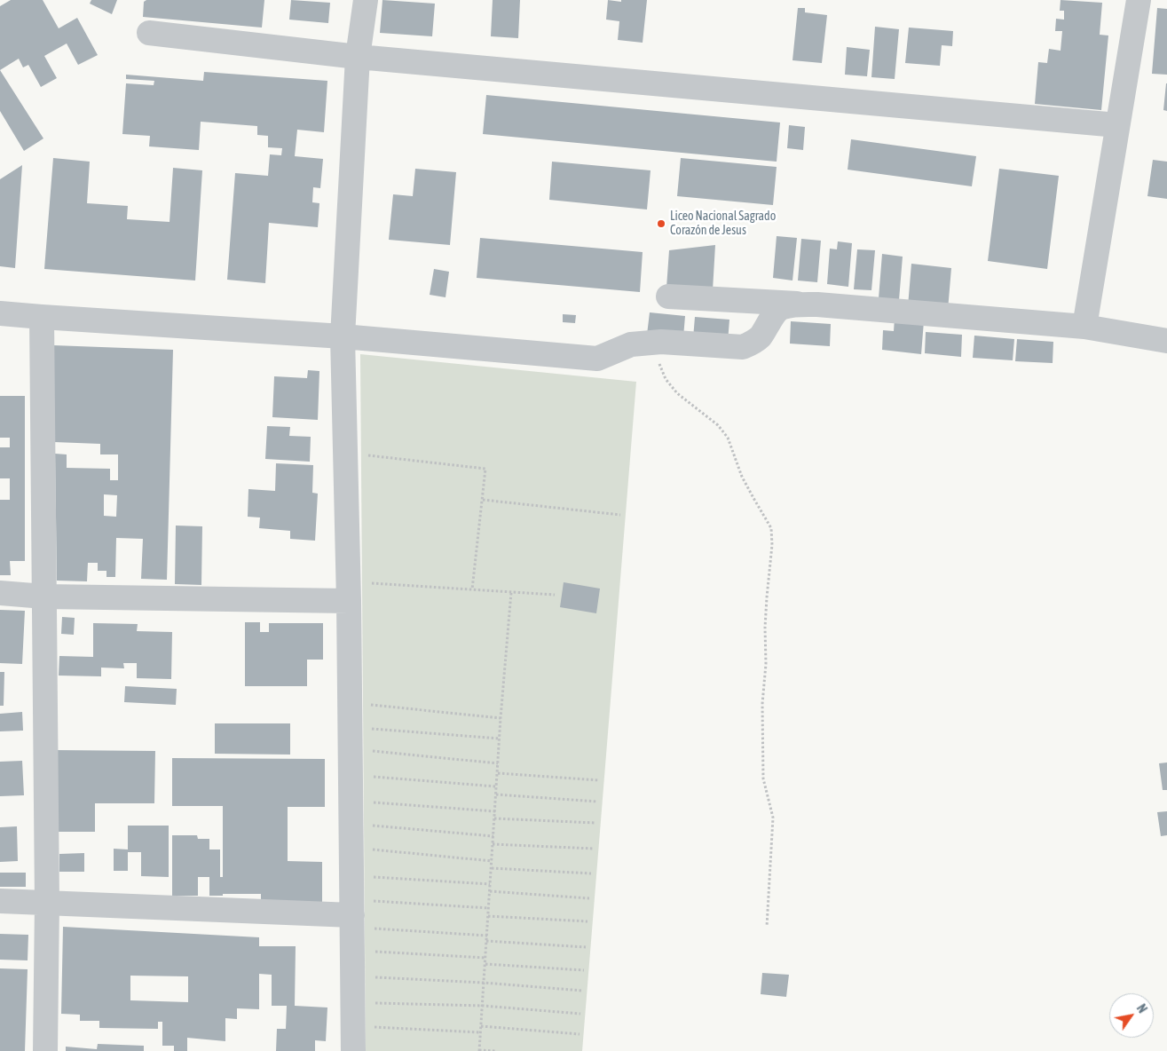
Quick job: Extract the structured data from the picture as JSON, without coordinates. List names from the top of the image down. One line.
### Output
{"places":["Liceo Nacional Sagrado Corazón de Jesus"],"north":"top right"}
